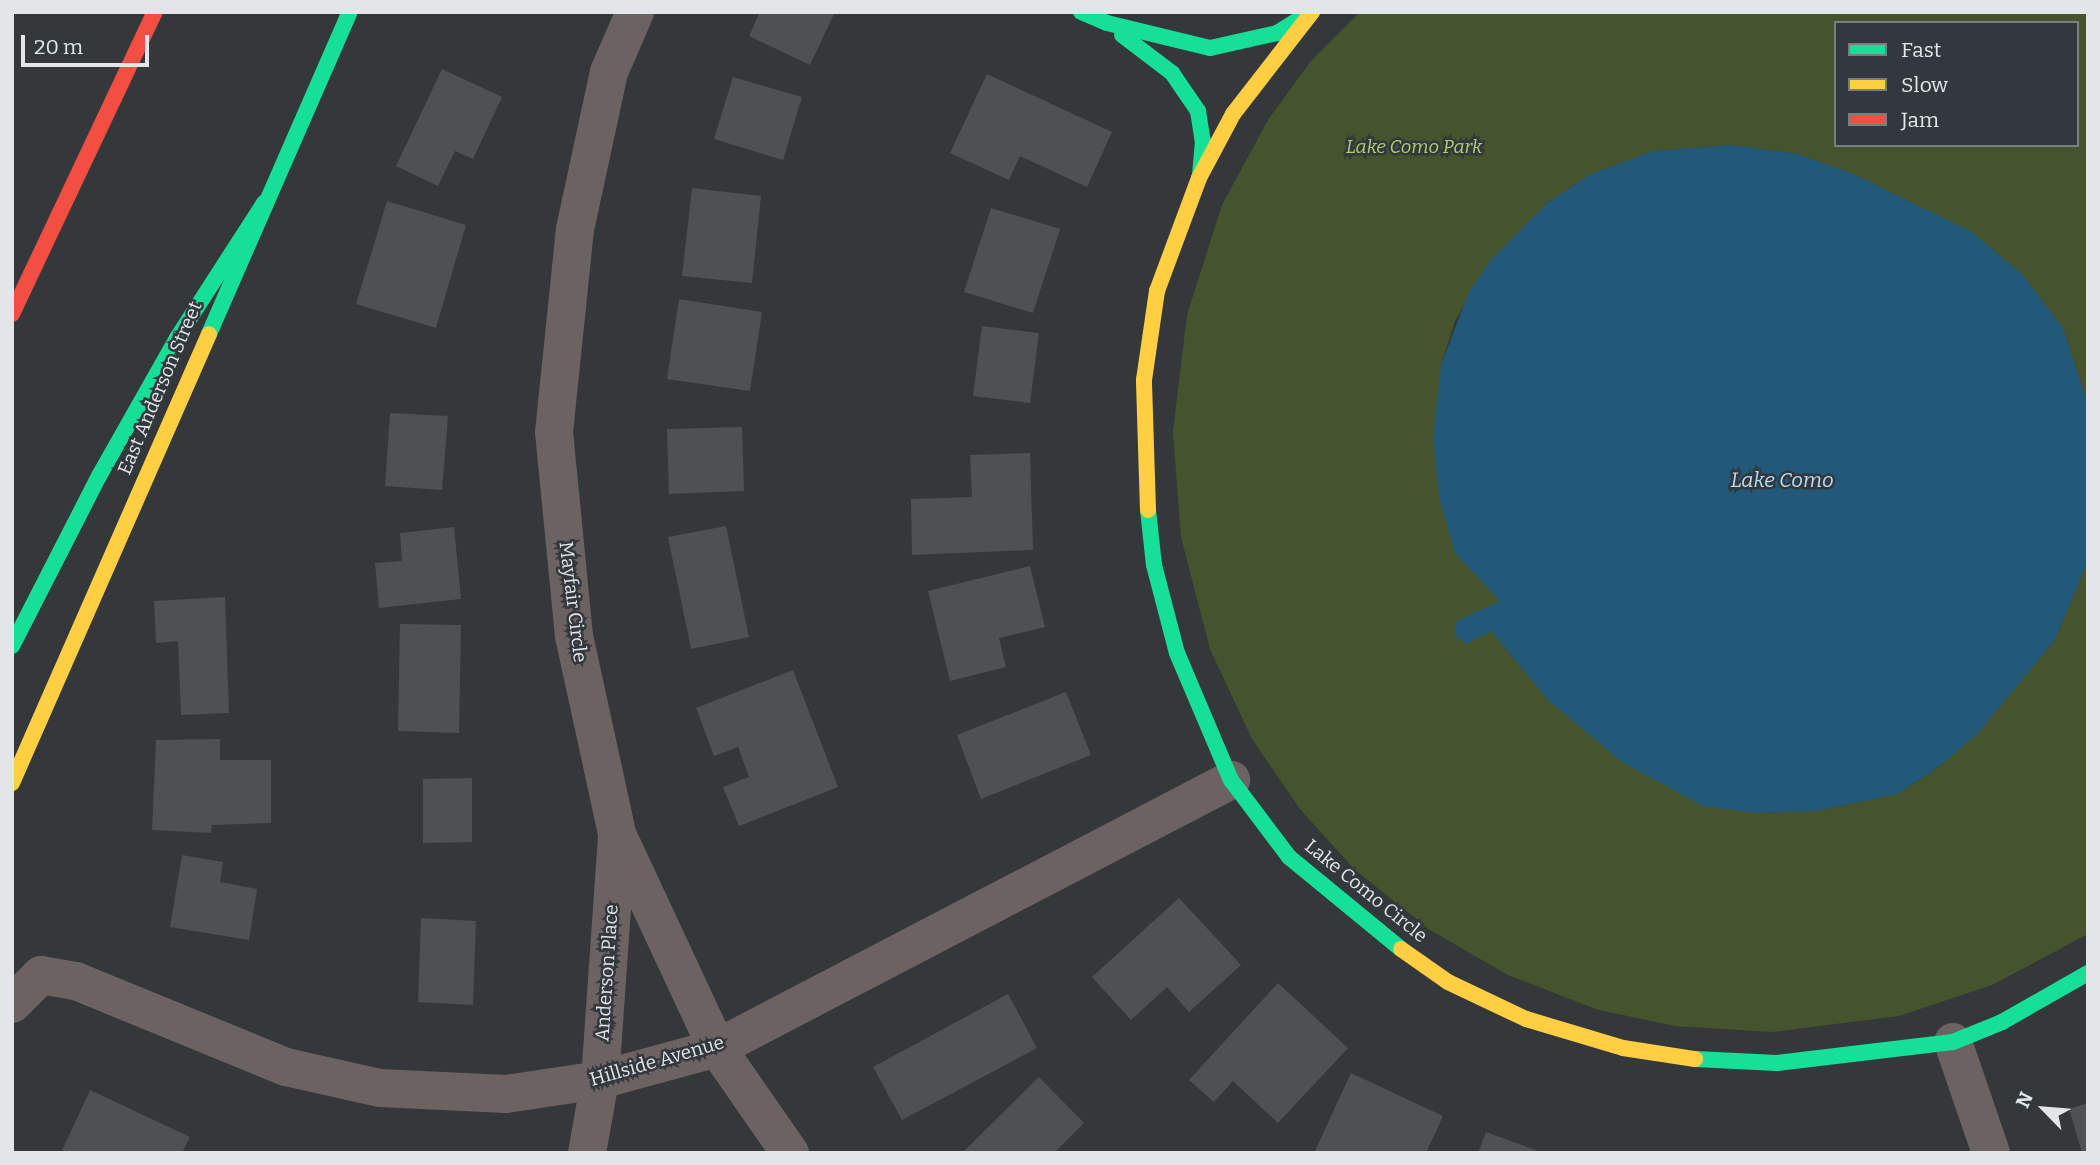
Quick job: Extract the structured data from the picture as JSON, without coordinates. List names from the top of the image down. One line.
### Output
{"streets":{"main road":["East Anderson Street","Lake Como Circle"],"street":["Mayfair Circle","Anderson Place","Hillside Avenue"]},"crossings":[["Mayfair Circle","Anderson Place"],["Mayfair Circle","Hillside Avenue"],["Lake Como Circle","Hillside Avenue"],["Anderson Place","Hillside Avenue"]],"water":["Lake Como"],"parks":["Lake Como Park"],"legend":["Fast","Slow","Jam"],"scale_bar":"20 m","north":"top left"}
